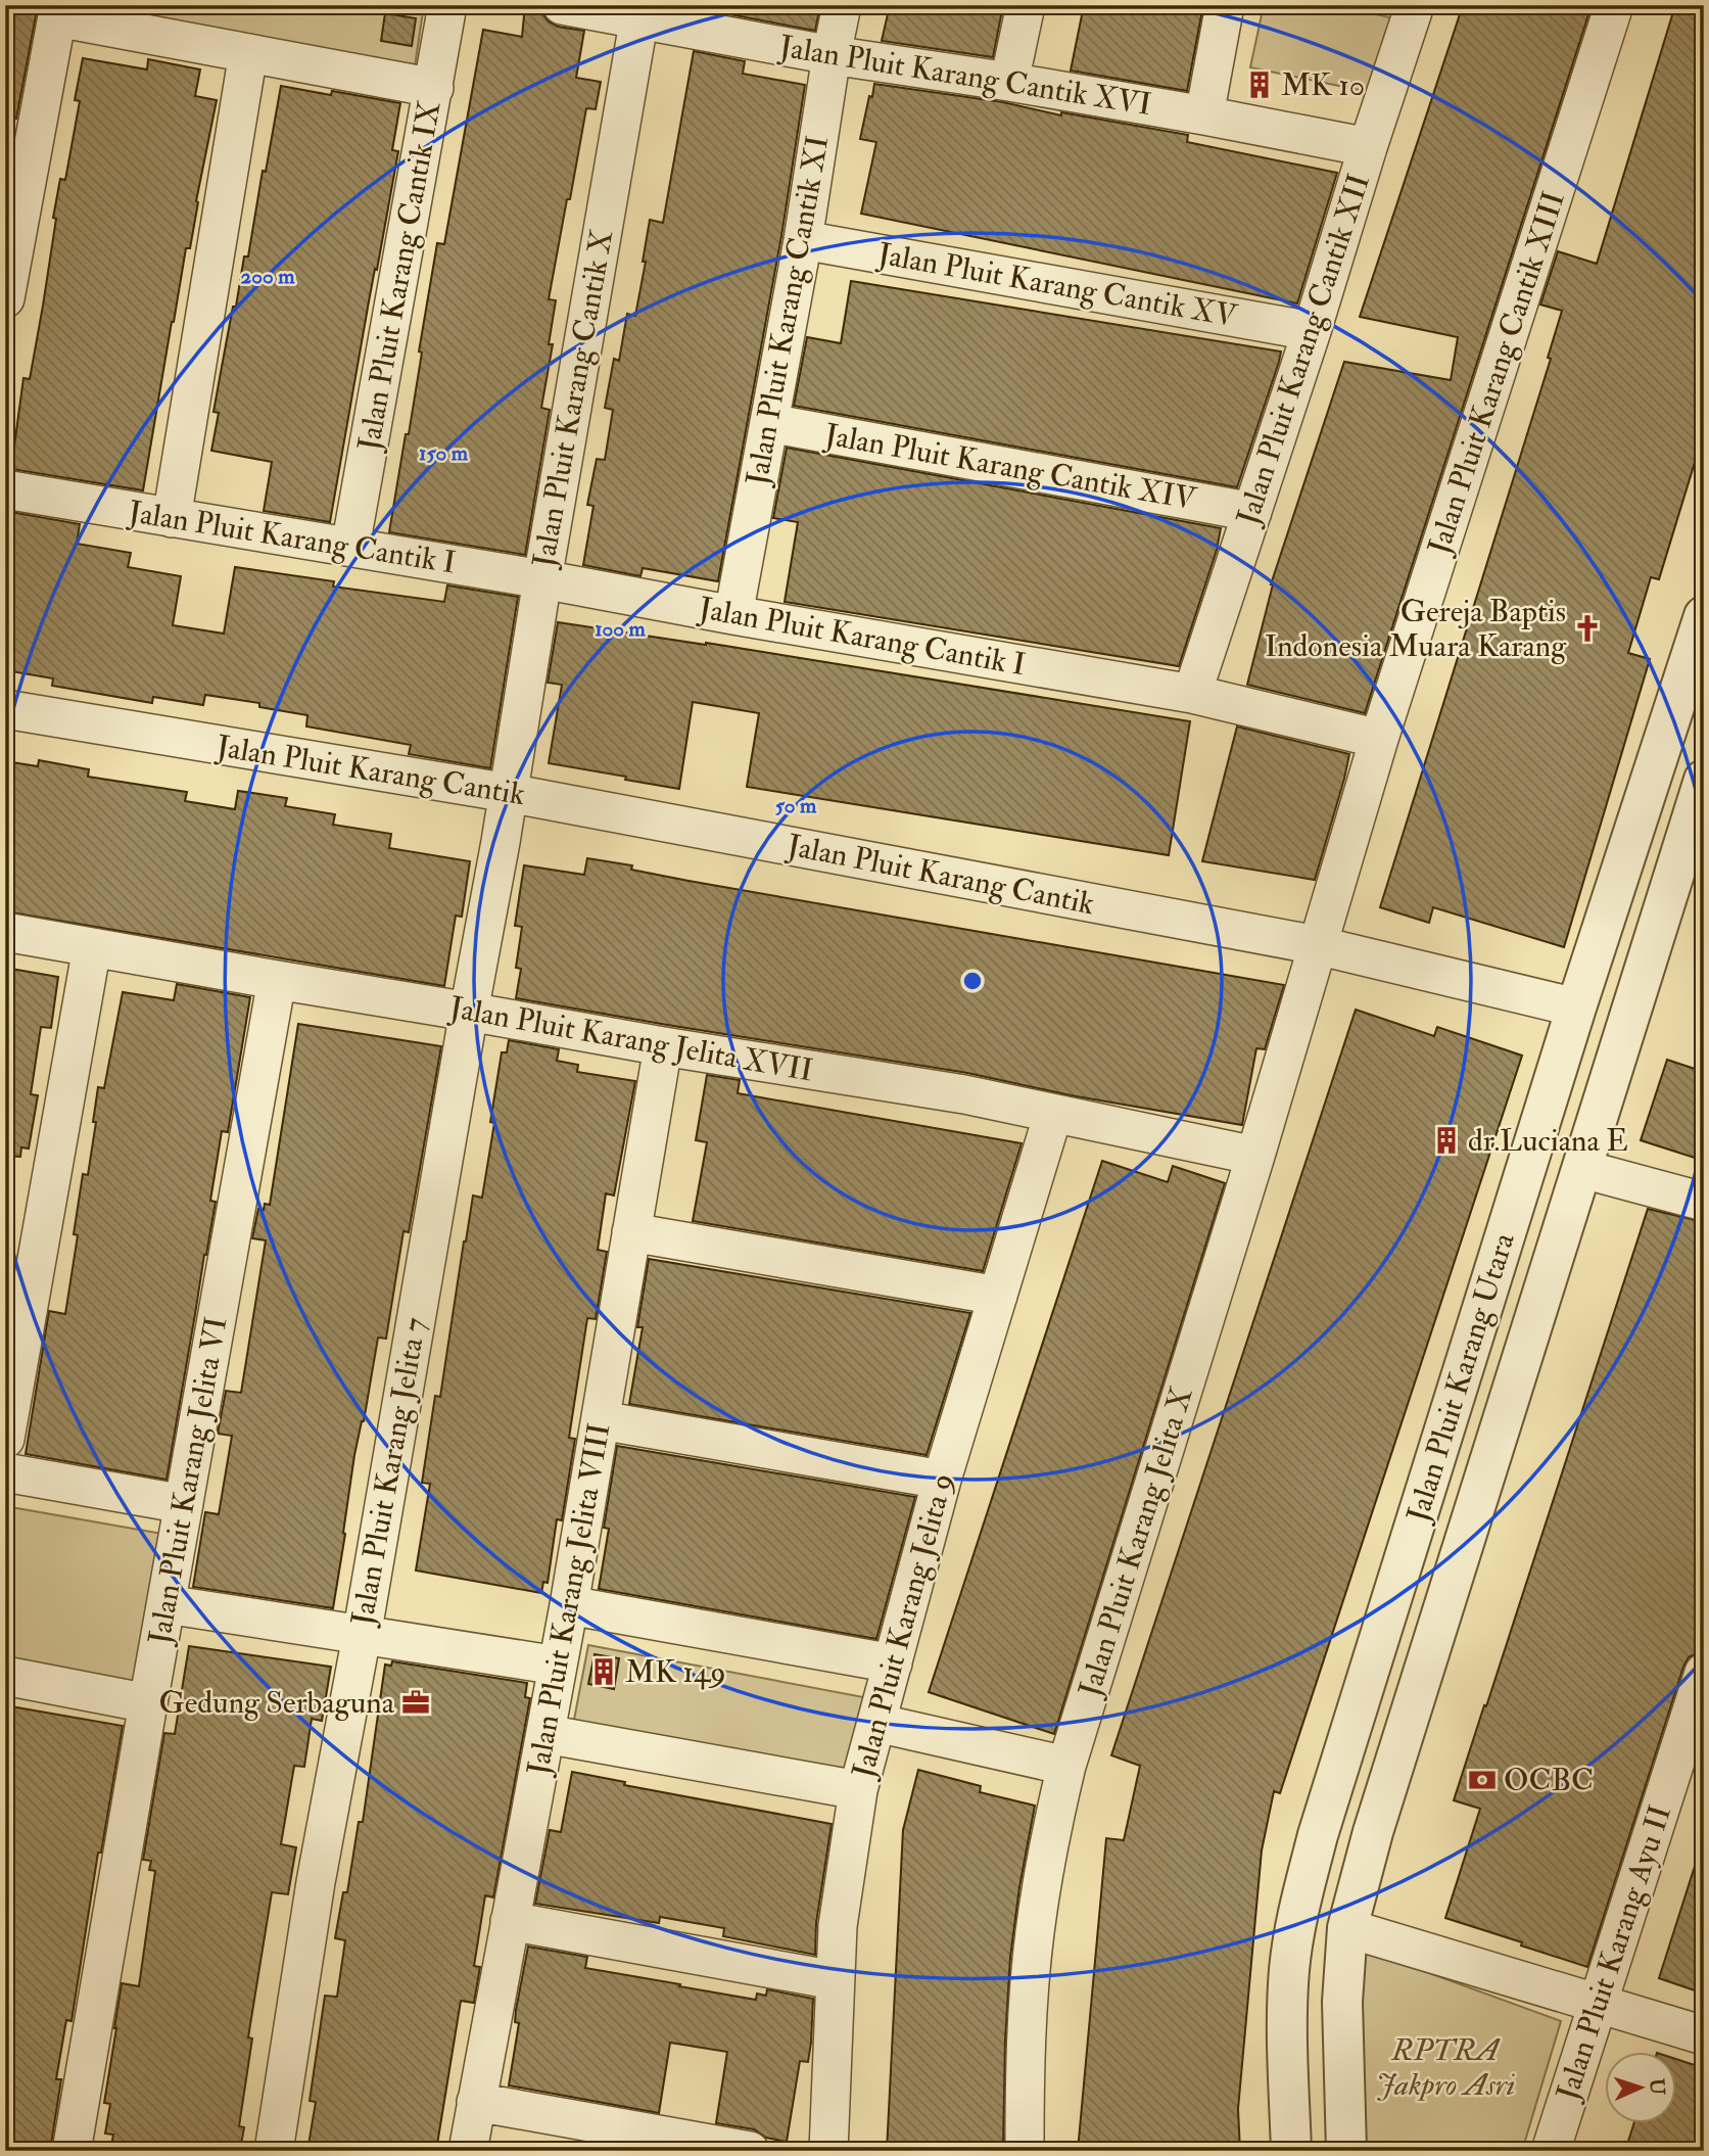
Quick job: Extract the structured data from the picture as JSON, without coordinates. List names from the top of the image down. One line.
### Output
{"streets":{"street":["Jalan Pluit Karang Cantik XVI","Jalan Pluit Karang Cantik IX","Jalan Pluit Karang Cantik XV","Jalan Pluit Karang Cantik XI","Jalan Pluit Karang Cantik XII","Jalan Pluit Karang Cantik XIII","Jalan Pluit Karang Cantik X","Jalan Pluit Karang Cantik XIV","Jalan Pluit Karang Cantik I","Jalan Pluit Karang Cantik","Jalan Pluit Karang Jelita XVII","Jalan Pluit Karang Utara","Jalan Pluit Karang Jelita 7","Jalan Pluit Karang Jelita VI","Jalan Pluit Karang Jelita X","Jalan Pluit Karang Jelita VIII","Jalan Pluit Karang Jelita 9","Jalan Pluit Karang Ayu II"]},"crossings":[["Jalan Pluit Karang Cantik XVI","Jalan Pluit Karang Cantik XI"],["Jalan Pluit Karang Cantik XVI","Jalan Pluit Karang Cantik XII"],["Jalan Pluit Karang Cantik XVI","Jalan Pluit Karang Cantik X"],["Jalan Pluit Karang Cantik IX","Jalan Pluit Karang Cantik I"],["Jalan Pluit Karang Cantik XV","Jalan Pluit Karang Cantik XI"],["Jalan Pluit Karang Cantik XV","Jalan Pluit Karang Cantik XII"],["Jalan Pluit Karang Cantik XI","Jalan Pluit Karang Cantik XIV"],["Jalan Pluit Karang Cantik XI","Jalan Pluit Karang Cantik I"],["Jalan Pluit Karang Cantik XII","Jalan Pluit Karang Cantik XIV"],["Jalan Pluit Karang Cantik XII","Jalan Pluit Karang Cantik I"],["Jalan Pluit Karang Cantik XIII","Jalan Pluit Karang Cantik I"],["Jalan Pluit Karang Cantik XIII","Jalan Pluit Karang Cantik"],["Jalan Pluit Karang Cantik XIII","Jalan Pluit Karang Jelita X"],["Jalan Pluit Karang Cantik X","Jalan Pluit Karang Cantik I"],["Jalan Pluit Karang Cantik X","Jalan Pluit Karang Cantik"],["Jalan Pluit Karang Cantik X","Jalan Pluit Karang Jelita 7"],["Jalan Pluit Karang Cantik","Jalan Pluit Karang Utara"],["Jalan Pluit Karang Cantik","Jalan Pluit Karang Jelita 7"],["Jalan Pluit Karang Cantik","Jalan Pluit Karang Jelita X"],["Jalan Pluit Karang Jelita XVII","Jalan Pluit Karang Jelita 7"],["Jalan Pluit Karang Jelita XVII","Jalan Pluit Karang Jelita VI"],["Jalan Pluit Karang Jelita XVII","Jalan Pluit Karang Jelita X"],["Jalan Pluit Karang Jelita XVII","Jalan Pluit Karang Jelita VIII"],["Jalan Pluit Karang Jelita XVII","Jalan Pluit Karang Jelita 9"]],"parks":["RPTRA Jakpro Asri"],"places":{"building":["MK 10","dr.Luciana E","MK 149"],"church":["Gereja Baptis Indonesia Muara Karang"],"office":["Gedung Serbaguna"],"bank":["OCBC"]},"north":"right","rings":["200 m","150 m","100 m","50 m"]}
